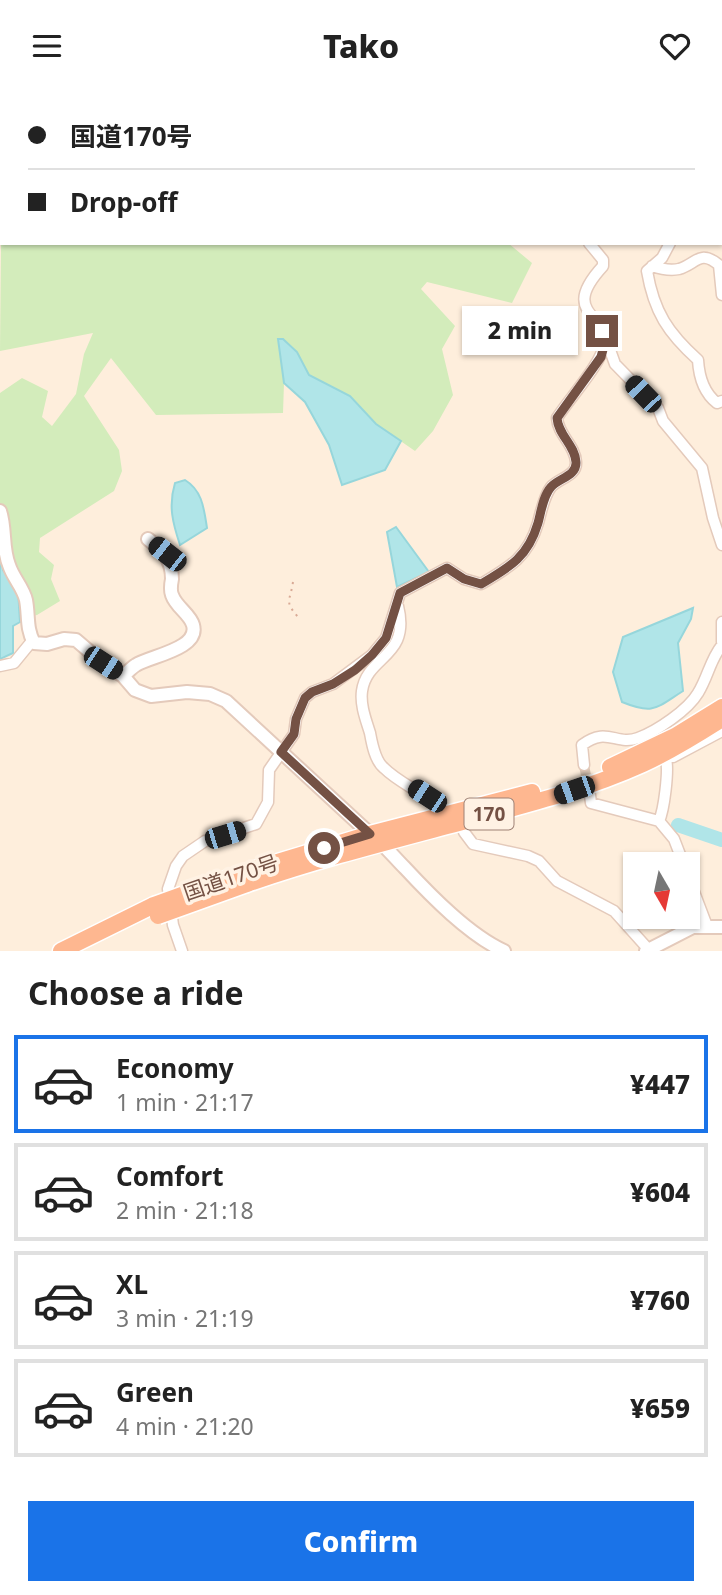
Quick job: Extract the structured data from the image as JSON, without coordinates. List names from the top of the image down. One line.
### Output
{"streets":{"highway":["170","国道170号"]},"north":"bottom","page":{"header":"Tako","banner":["国道170号","Drop-off"],"bubble":"2 min","heading":"Choose a ride","list":[{"name":"Economy","note":"1 min · 21:17","value":"¥447"},{"name":"Comfort","note":"2 min · 21:18","value":"¥604"},{"name":"XL","note":"3 min · 21:19","value":"¥760"},{"name":"Green","note":"4 min · 21:20","value":"¥659"}],"buttons":"Confirm"}}
